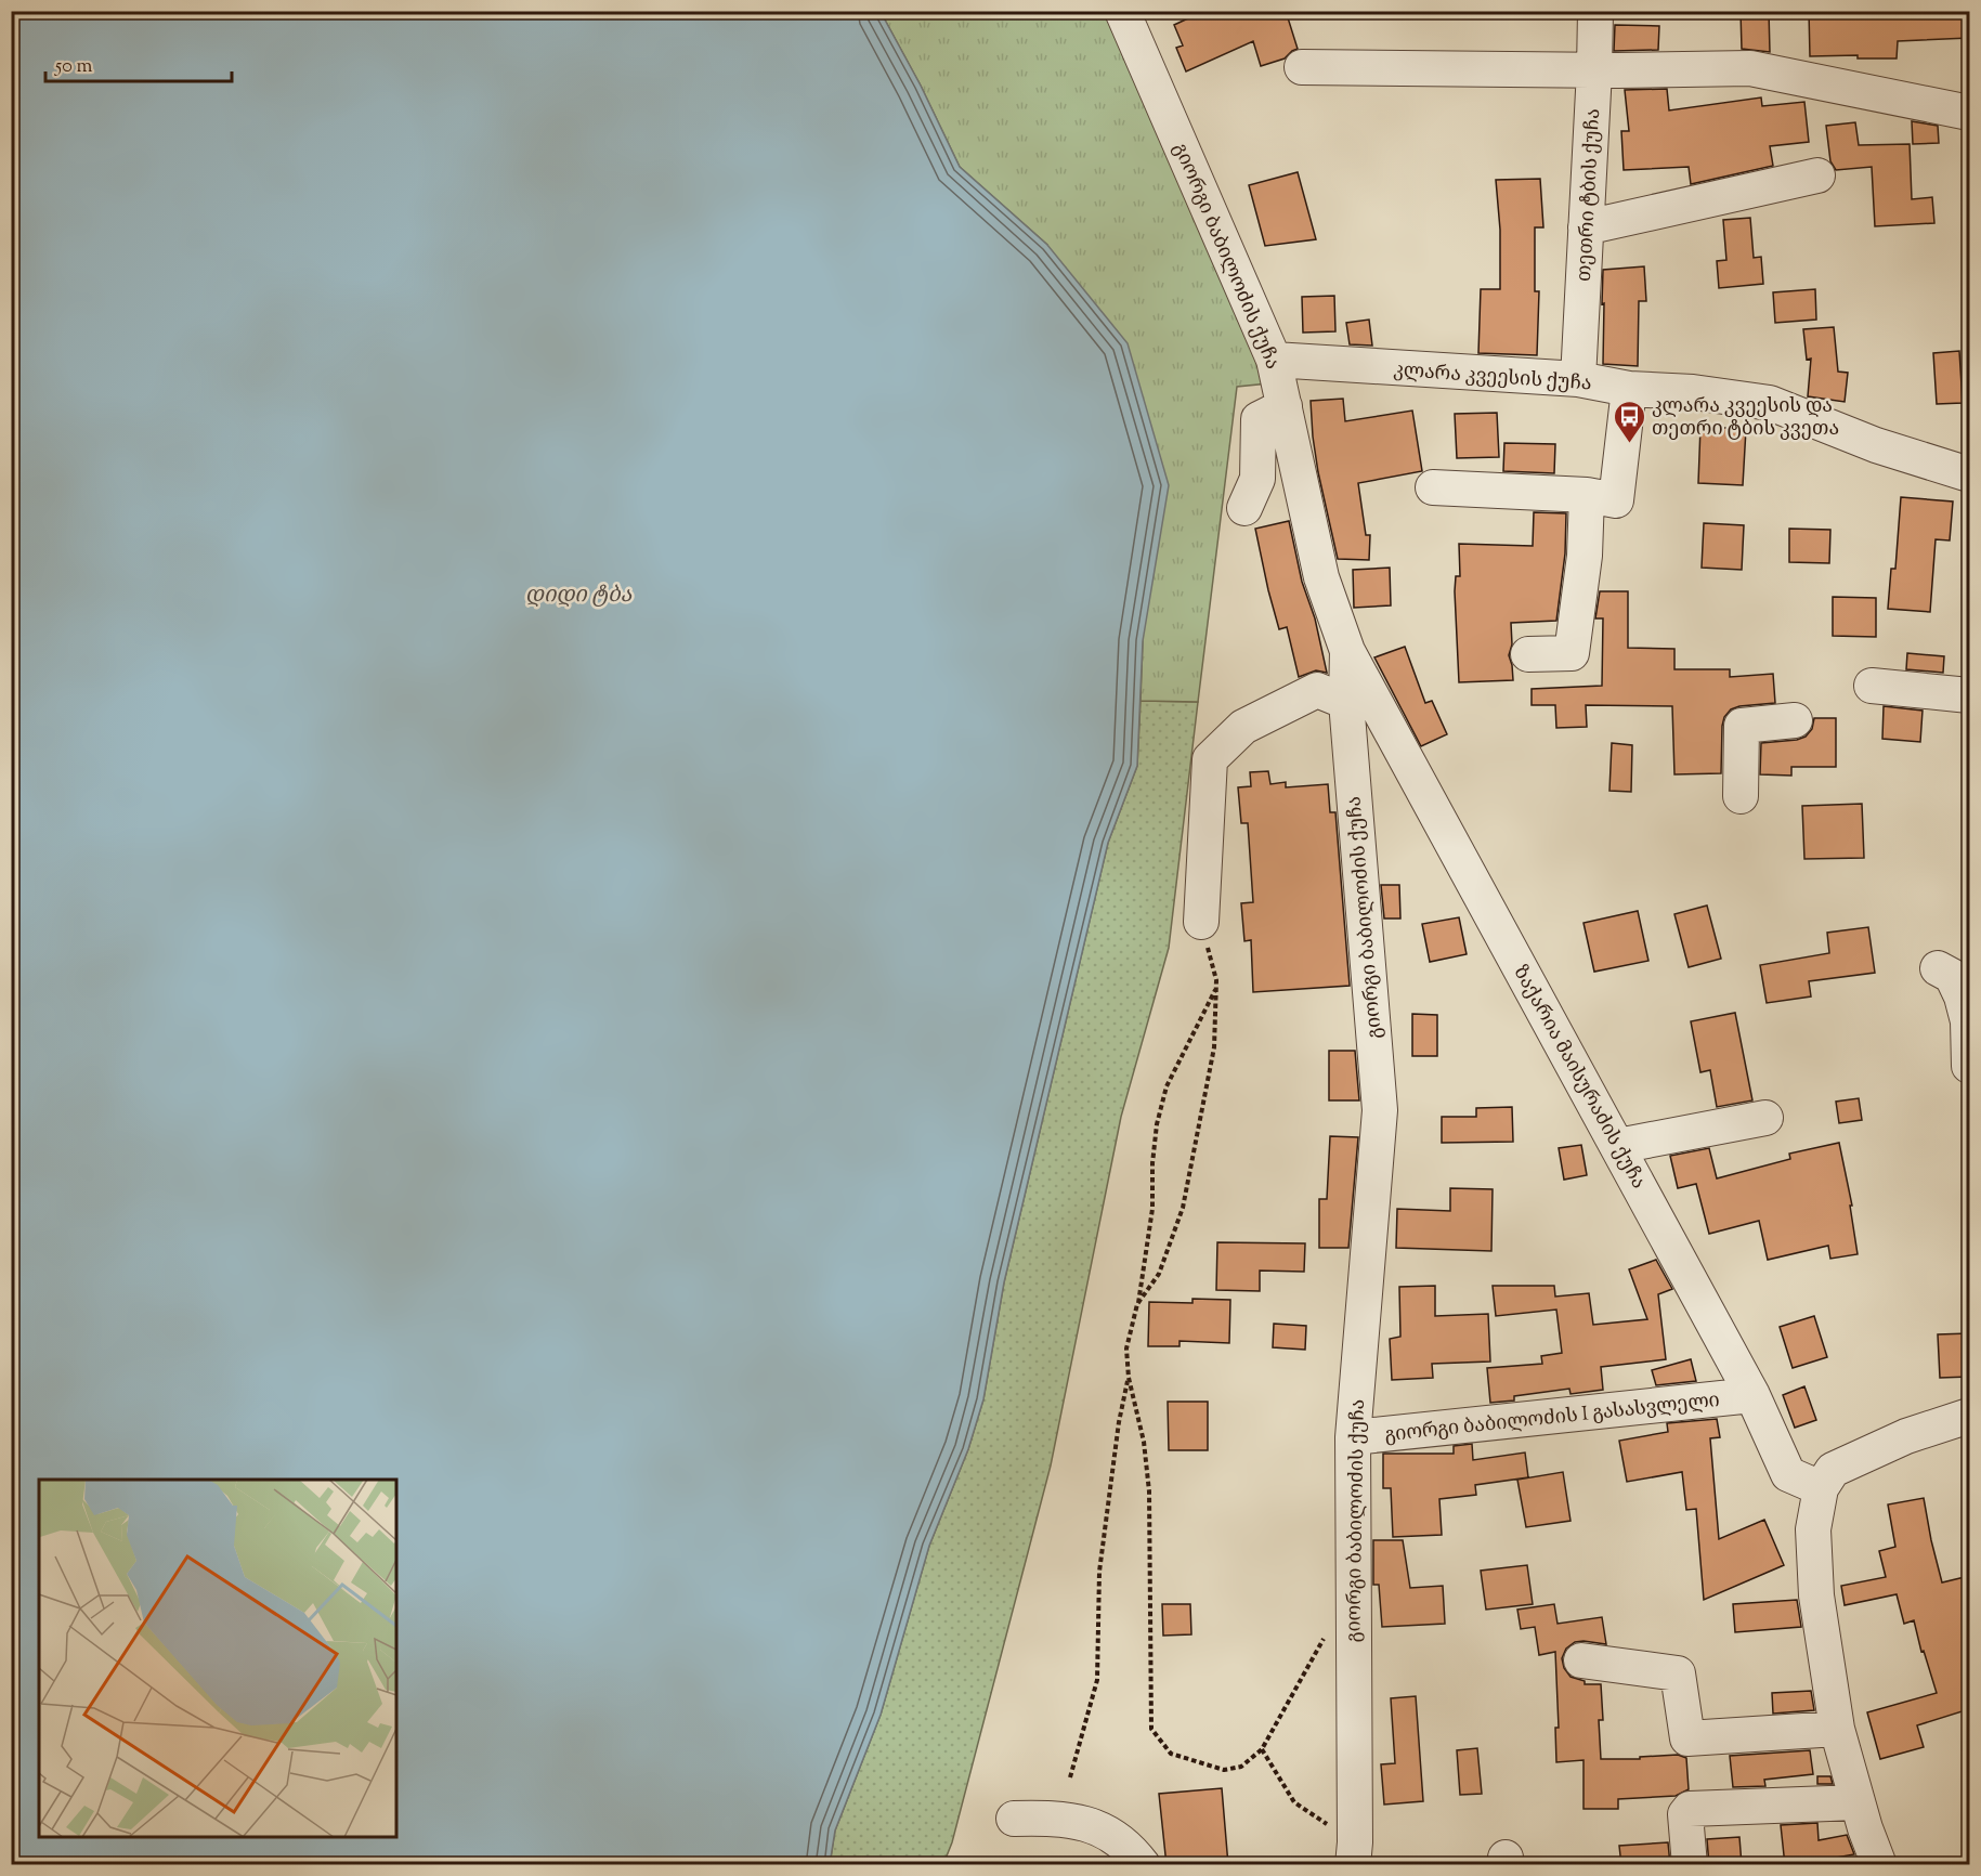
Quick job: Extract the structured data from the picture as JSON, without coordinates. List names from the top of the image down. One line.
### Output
{"streets":{"street":["თეთრი ტბის ქუჩა","გიორგი ბაბილოძის ქუჩა","კლარა კვეესის ქუჩა","ზაქარია მაისურაძის ქუჩა","გიორგი ბაბილოძის I გასასვლელი"]},"crossings":[["თეთრი ტბის ქუჩა","კლარა კვეესის ქუჩა"],["გიორგი ბაბილოძის ქუჩა","კლარა კვეესის ქუჩა"],["გიორგი ბაბილოძის ქუჩა","ზაქარია მაისურაძის ქუჩა"],["გიორგი ბაბილოძის ქუჩა","გიორგი ბაბილოძის I გასასვლელი"],["ზაქარია მაისურაძის ქუჩა","გიორგი ბაბილოძის I გასასვლელი"]],"water":["დიდი ტბა"],"places":{"bus stop":["კლარა კვეესის და თეთრი ტბის კვეთა"]},"scale_bar":"50 m"}
